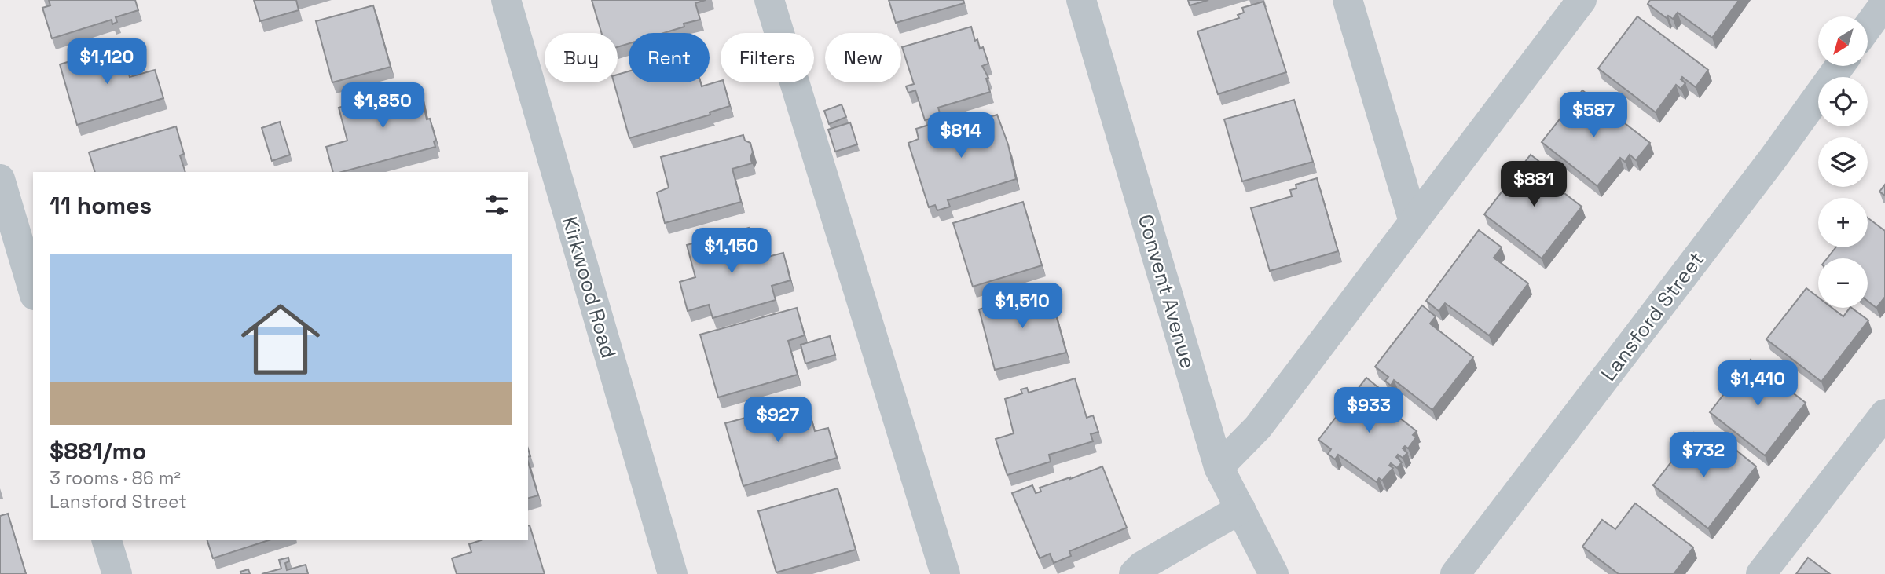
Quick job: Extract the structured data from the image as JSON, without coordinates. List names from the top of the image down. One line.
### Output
{"streets":{"street":["Kirkwood Road","Convent Avenue","Lansford Street"]},"north":"bottom left","page":{"map_buttons":["+","−"],"chip":["Buy","Rent","Filters","New"],"price":["$1,120","$1,850","$587","$814","$881","$1,150","$1,510","$1,410","$933","$927","$732"],"heading":"11 homes","list":[{"name":"$881/mo","note":"3 rooms · 86 m² · Lansford Street"}]}}
